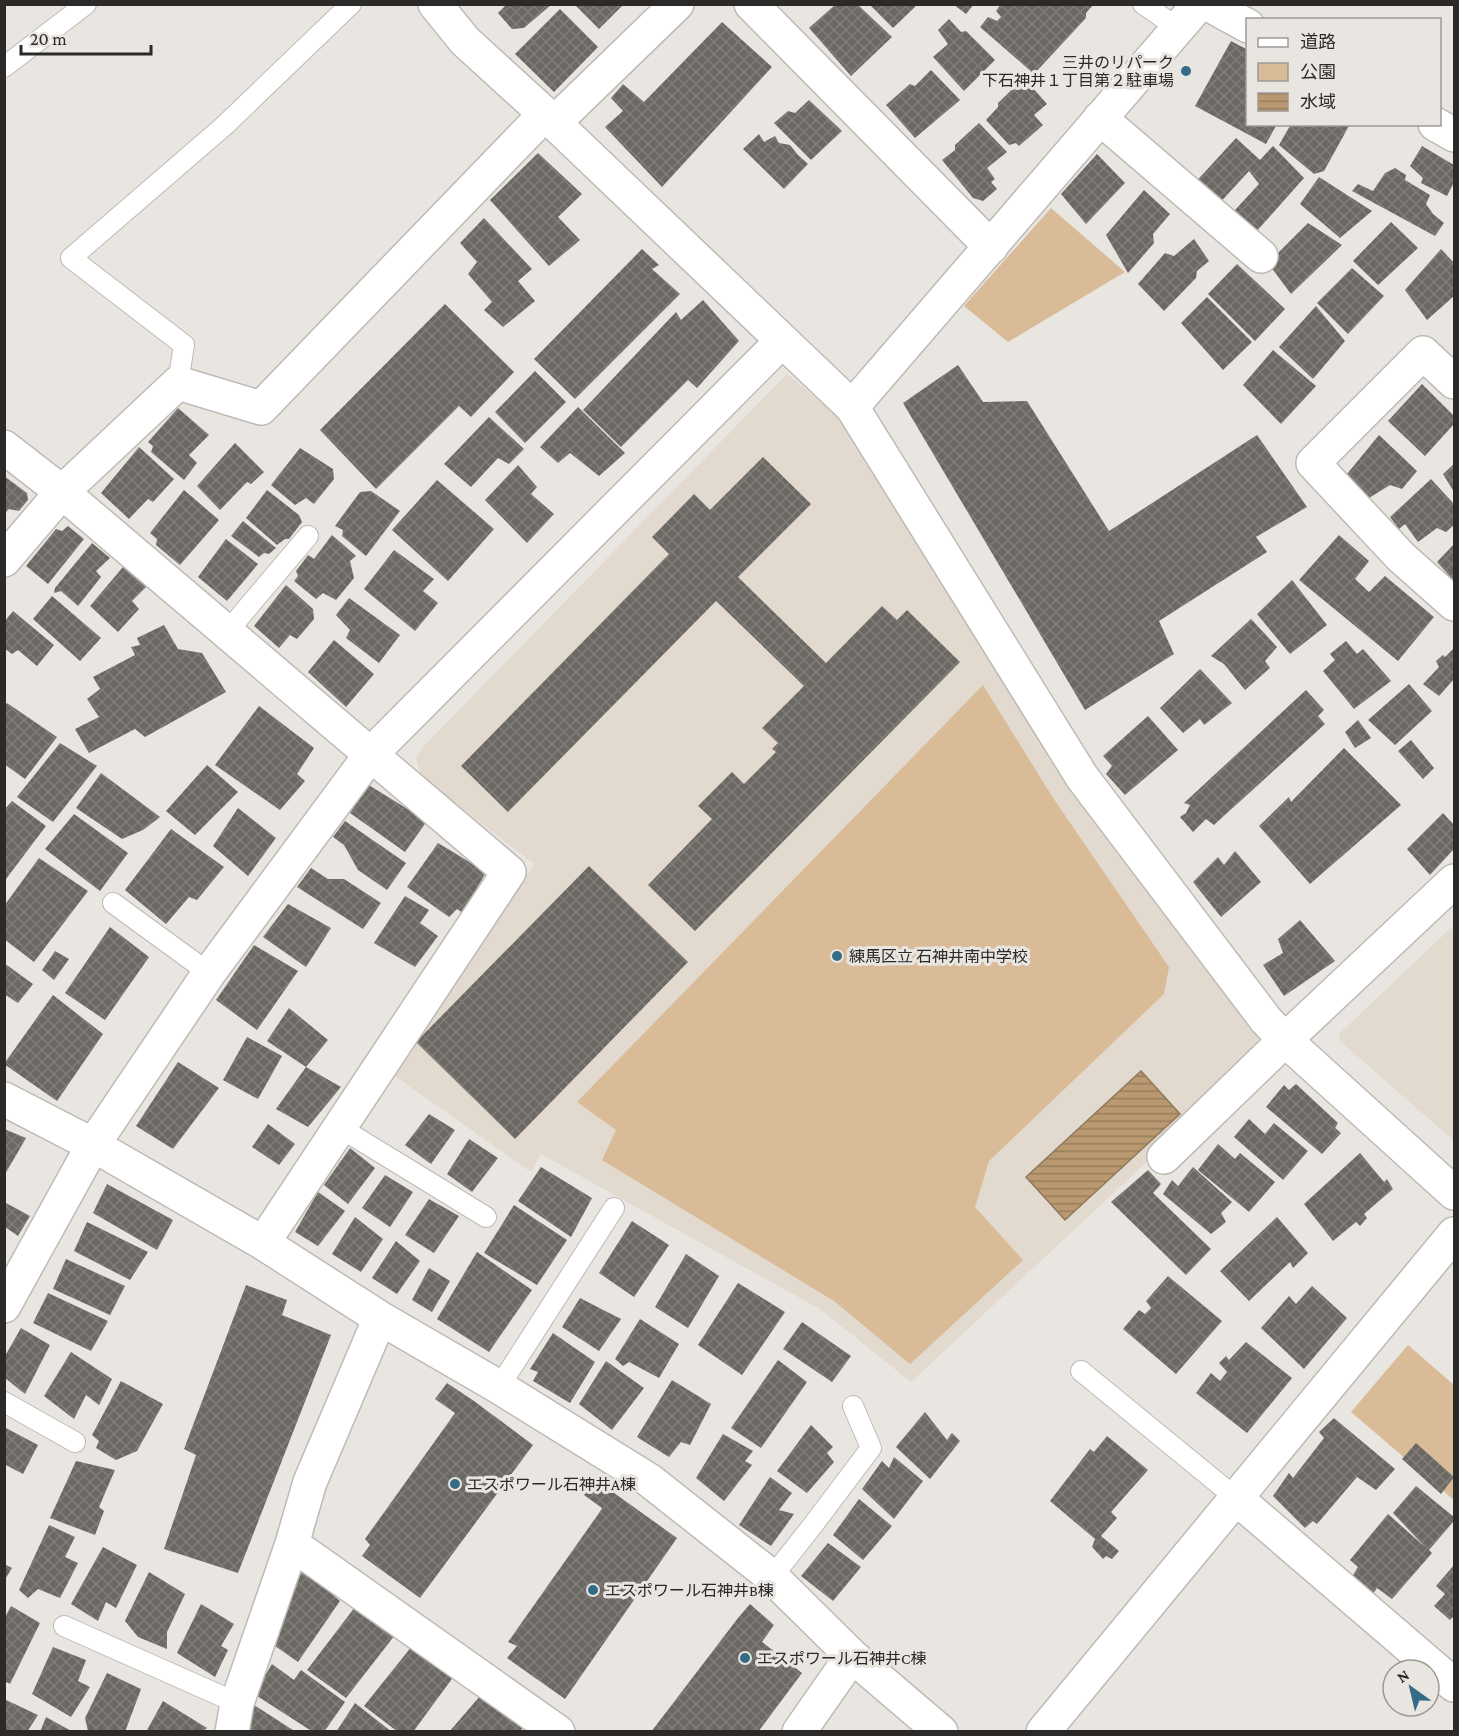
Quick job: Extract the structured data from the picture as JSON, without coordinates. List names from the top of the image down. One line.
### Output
{"places":["三井のリパーク 下石神井１丁目第２駐車場","練馬区立 石神井南中学校","エスポワール石神井A棟","エスポワール石神井B棟","エスポワール石神井C棟"],"legend":["道路","公園","水域"],"scale_bar":"20 m","north":"top left"}
